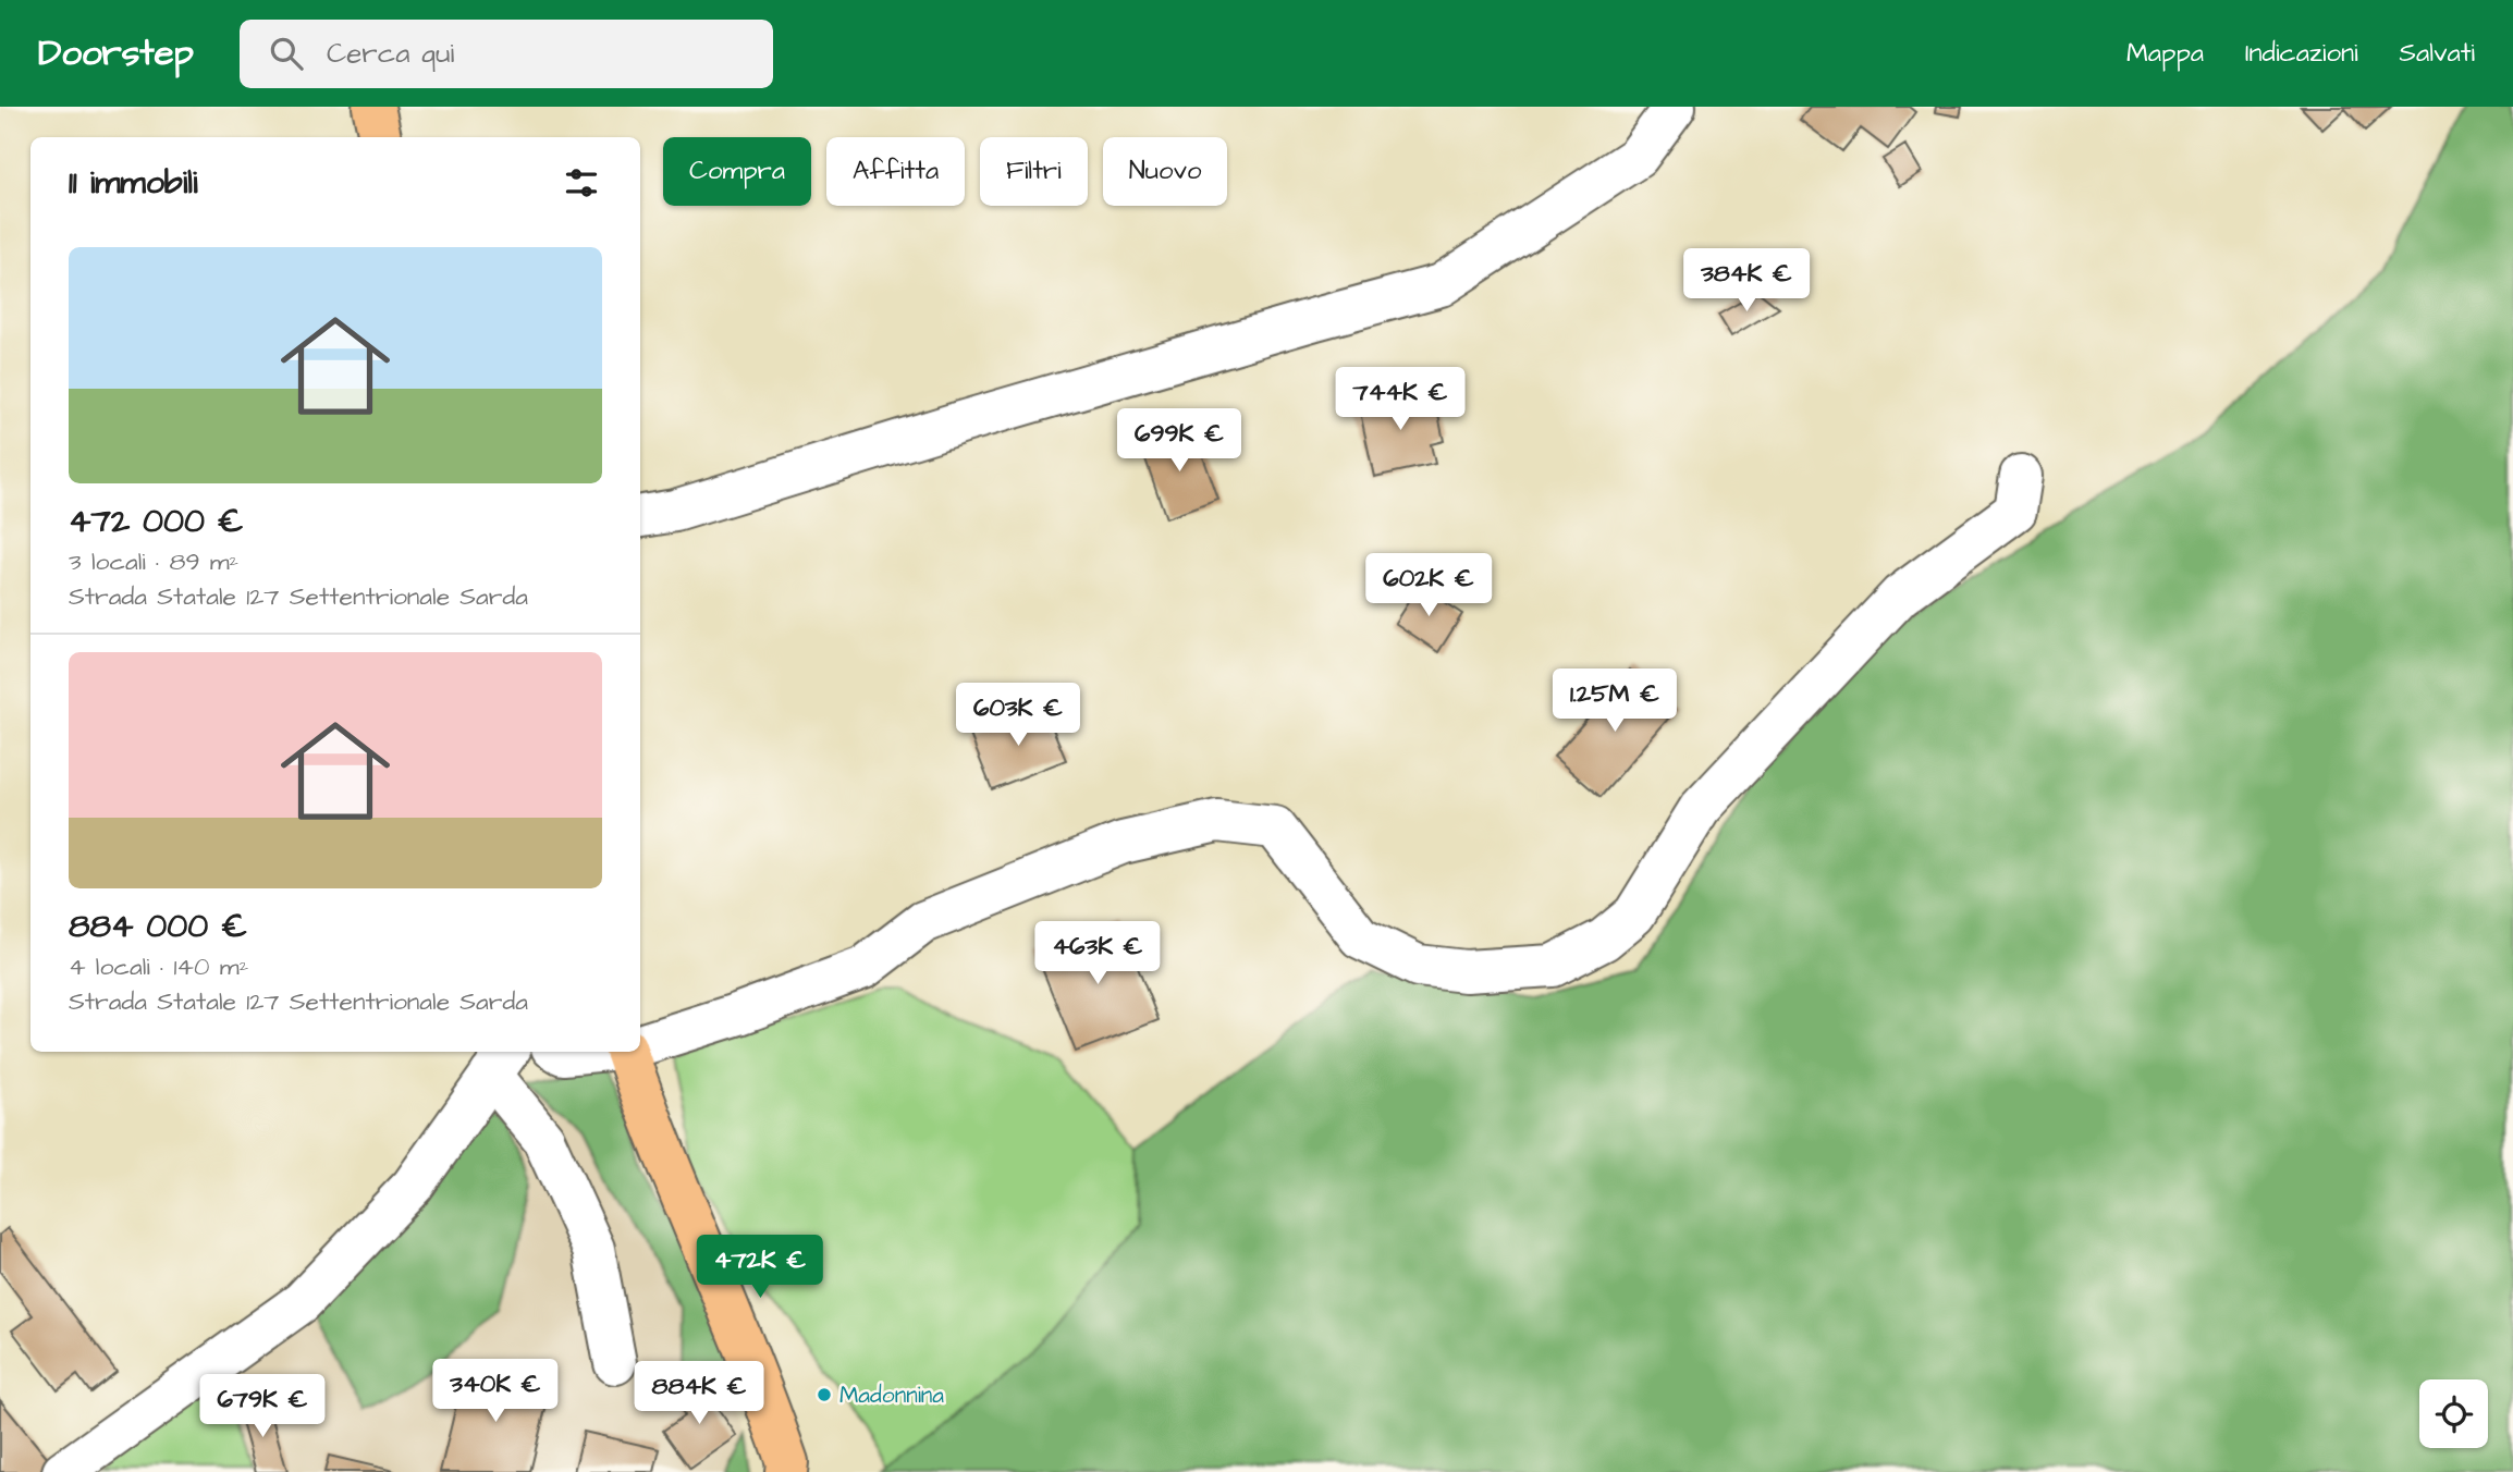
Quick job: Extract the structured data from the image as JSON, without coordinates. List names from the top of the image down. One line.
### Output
{"places":["Madonnina"],"page":{"header":"Doorstep","search":"Cerca qui","nav":["Mappa","Indicazioni","Salvati"],"chip":["Compra","Affitta","Filtri","Nuovo"],"heading":"11 immobili","list":[{"name":"472 000 €","note":"3 locali · 89 m² · Strada Statale 127 Settentrionale Sarda"},{"name":"884 000 €","note":"4 locali · 140 m² · Strada Statale 127 Settentrionale Sarda"}],"price":["384K €","744K €","699K €","602K €","1.25M €","603K €","463K €","472K €","340K €","884K €","679K €"]}}
